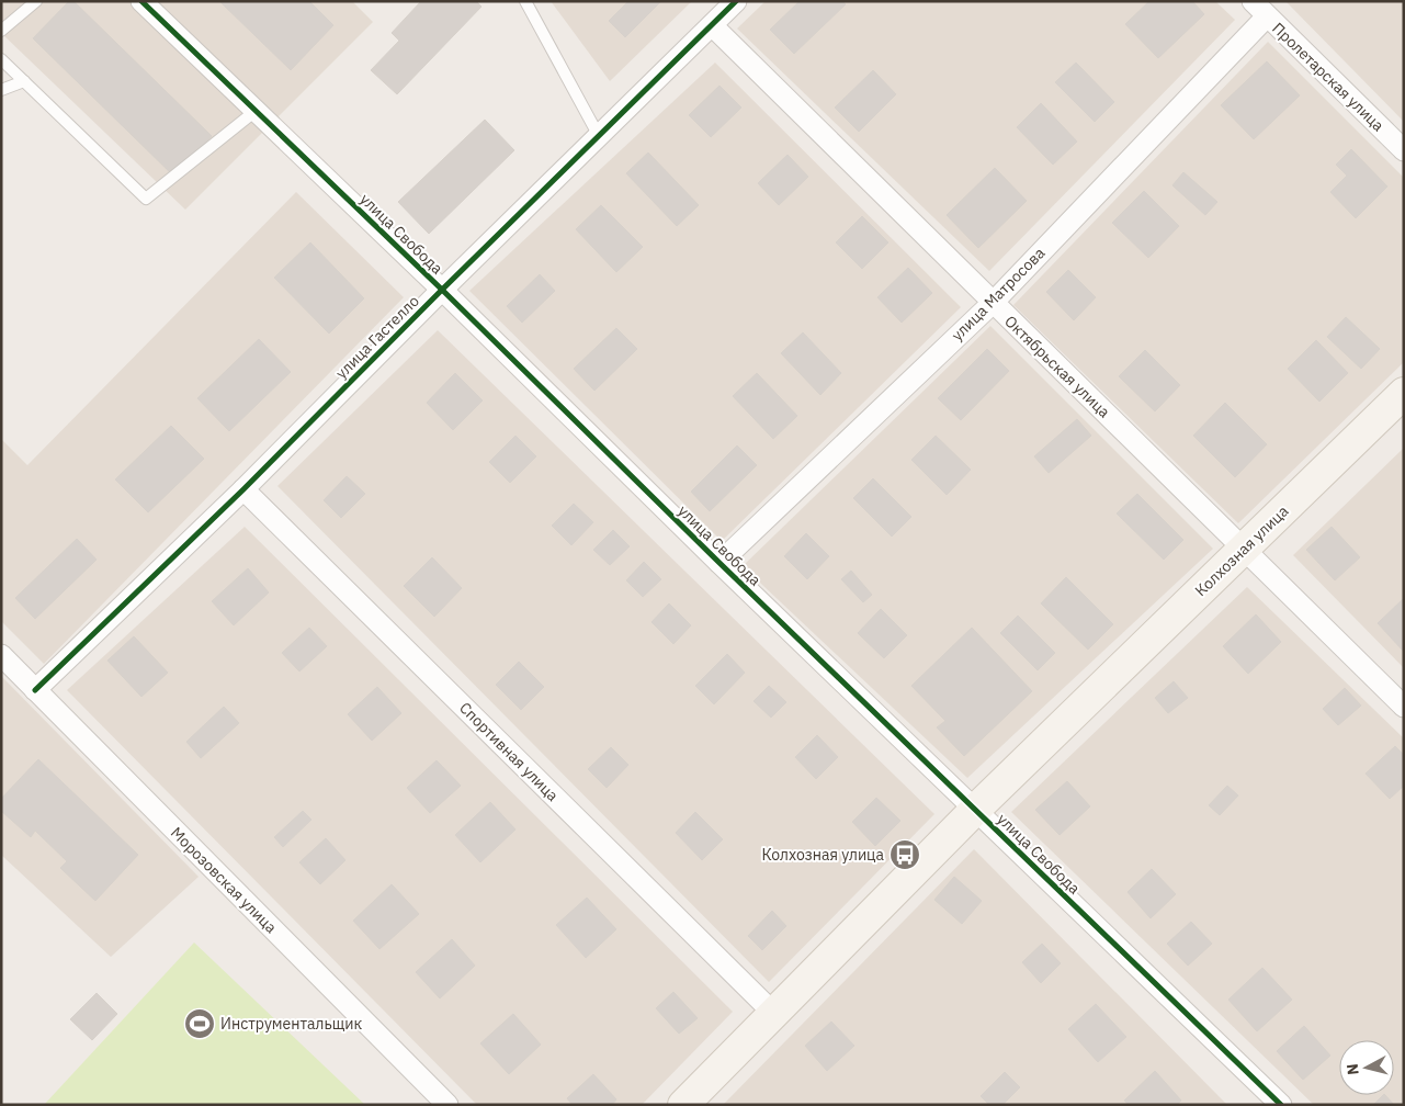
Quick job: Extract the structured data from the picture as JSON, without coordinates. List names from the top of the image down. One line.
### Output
{"streets":{"main road":["Колхозная улица"],"street":["Пролетарская улица","улица Свобода","улица Матросова","улица Гастелло","Октябрьская улица","Спортивная улица","Морозовская улица"]},"crossings":[["Пролетарская улица","улица Матросова"],["улица Свобода","улица Матросова"],["улица Свобода","улица Гастелло"],["улица Свобода","Колхозная улица"],["улица Матросова","Октябрьская улица"],["улица Гастелло","Октябрьская улица"],["улица Гастелло","Спортивная улица"],["улица Гастелло","Морозовская улица"],["Октябрьская улица","Колхозная улица"],["Колхозная улица","Спортивная улица"]],"places":{"bus stop":["Колхозная улица"],"sports":["Инструментальщик"]},"north":"left"}
